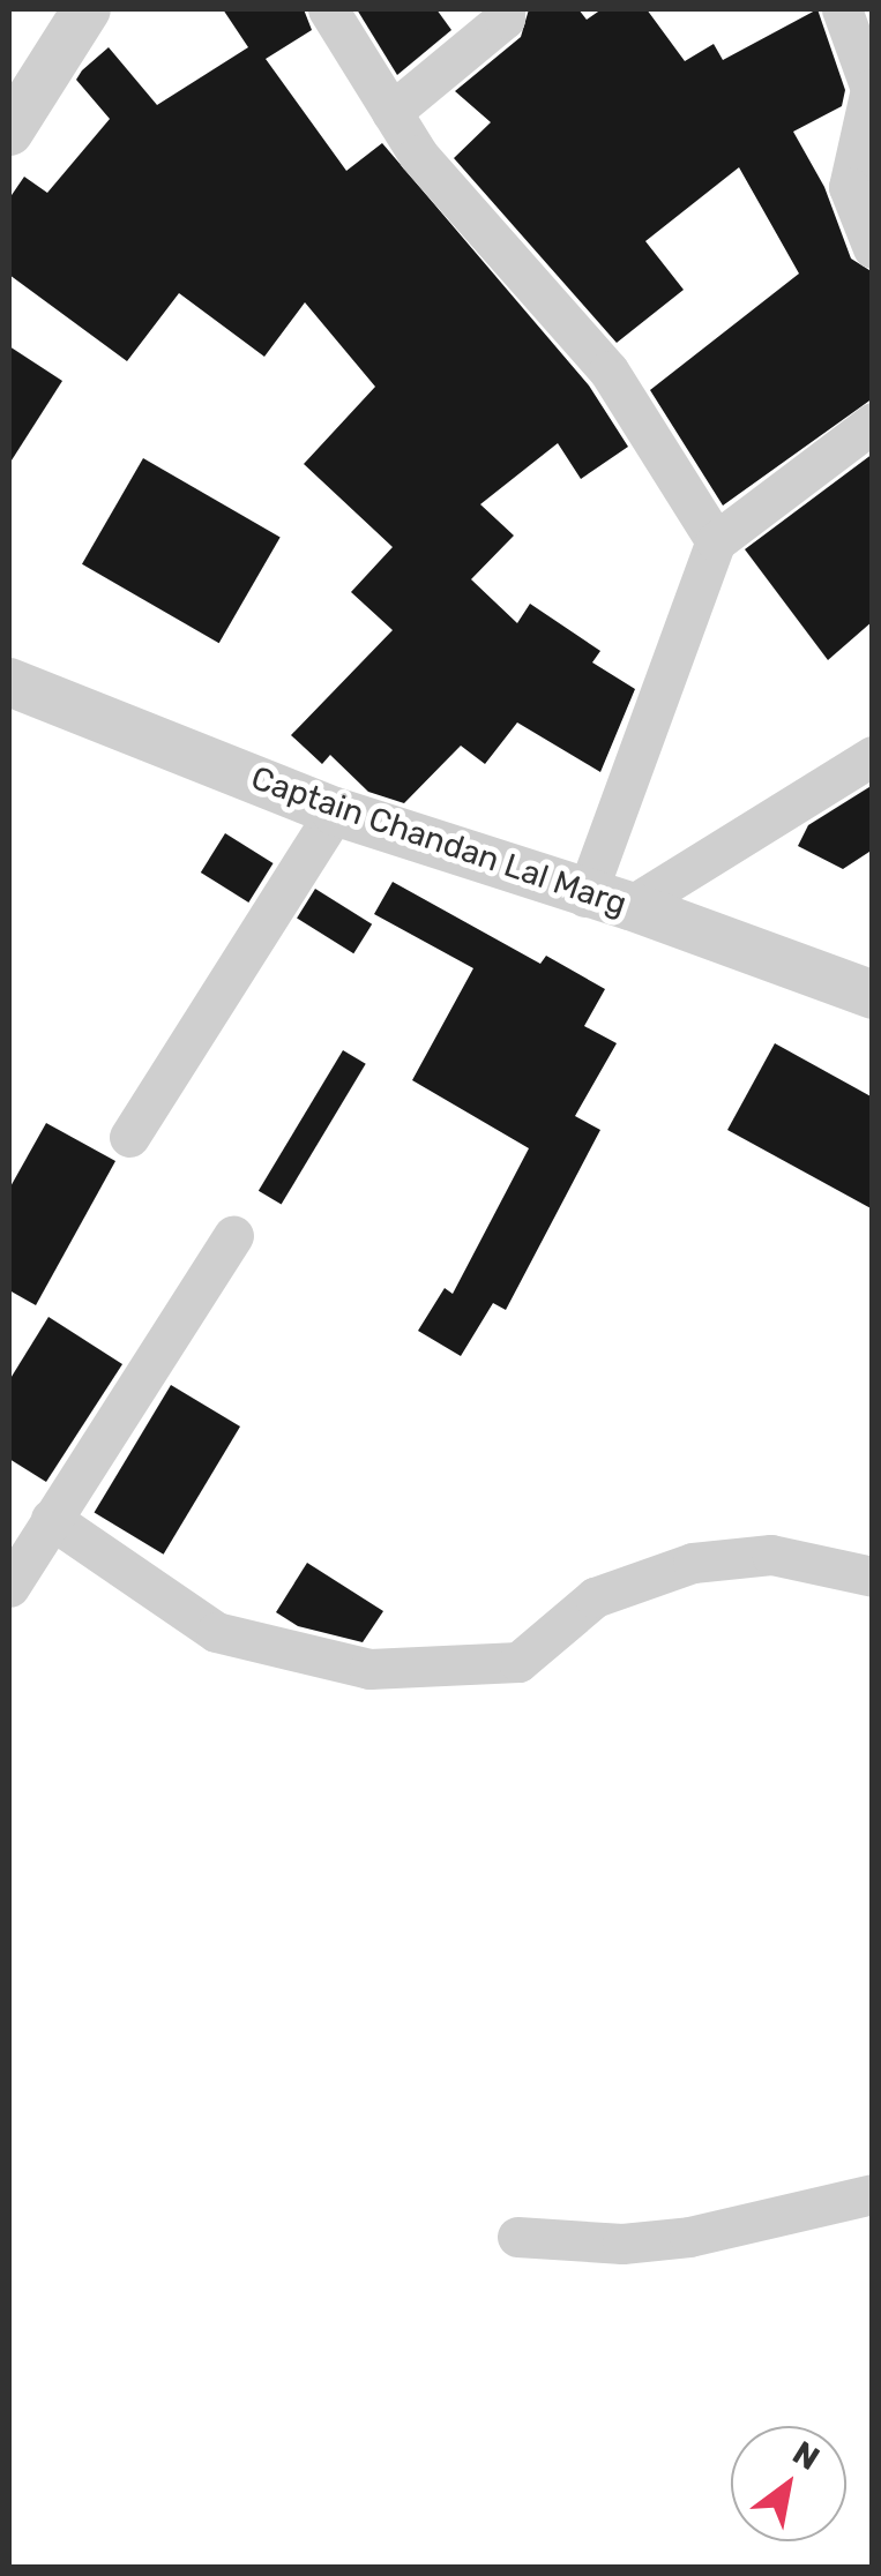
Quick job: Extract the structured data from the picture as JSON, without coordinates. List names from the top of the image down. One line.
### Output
{"streets":{"street":["Captain Chandan Lal Marg"]},"north":"top right"}
